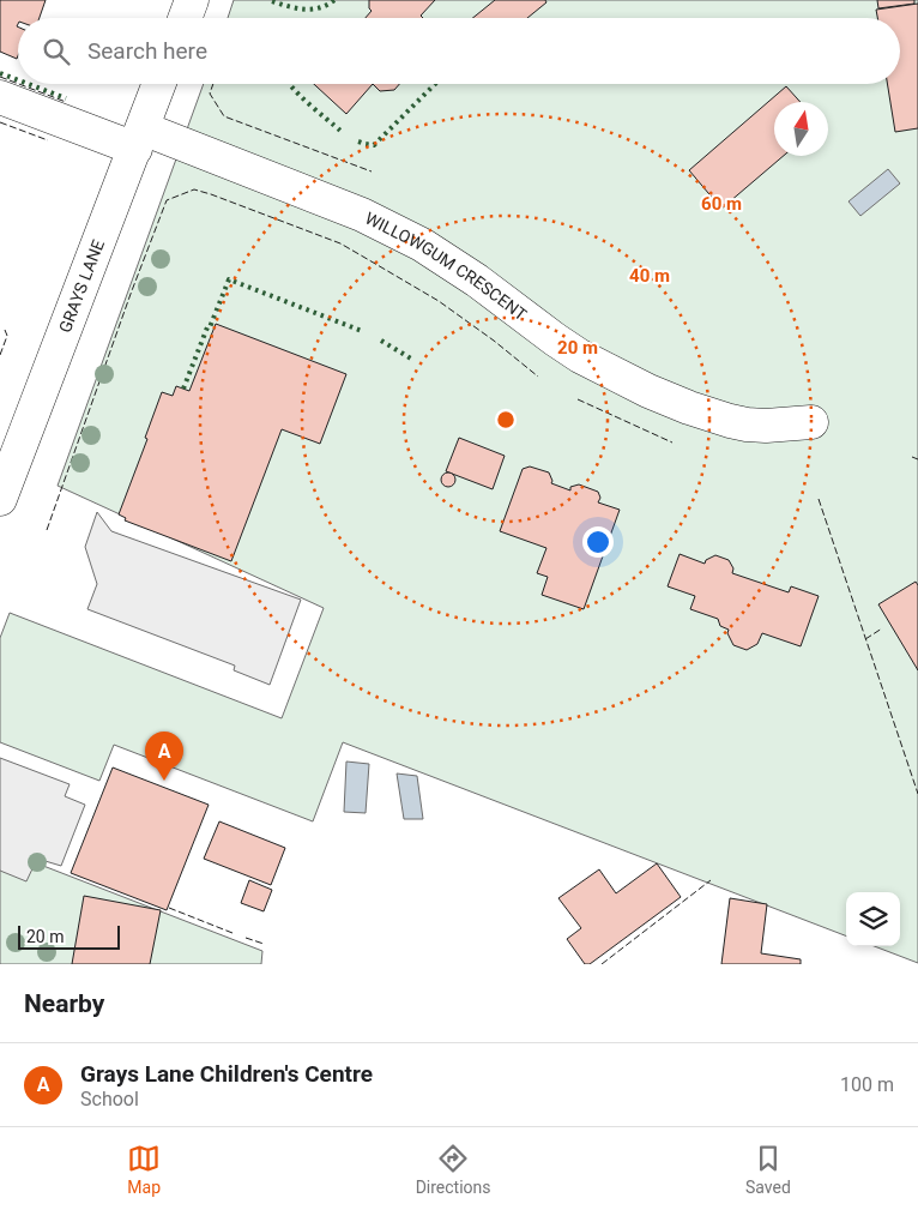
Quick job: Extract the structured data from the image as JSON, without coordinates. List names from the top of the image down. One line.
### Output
{"streets":{"street":["WILLOWGUM CRESCENT","GRAYS LANE"]},"crossings":[["WILLOWGUM CRESCENT","GRAYS LANE"]],"scale_bar":"20 m","north":"top","page":{"search":"Search here","pins":"A","scale":"20 m","heading":"Nearby","list":[{"mark":"A","name":"Grays Lane Children's Centre","note":"School","value":"100 m"}],"nav":["Map","Directions","Saved"]},"rings":["60 m","40 m","20 m"]}
